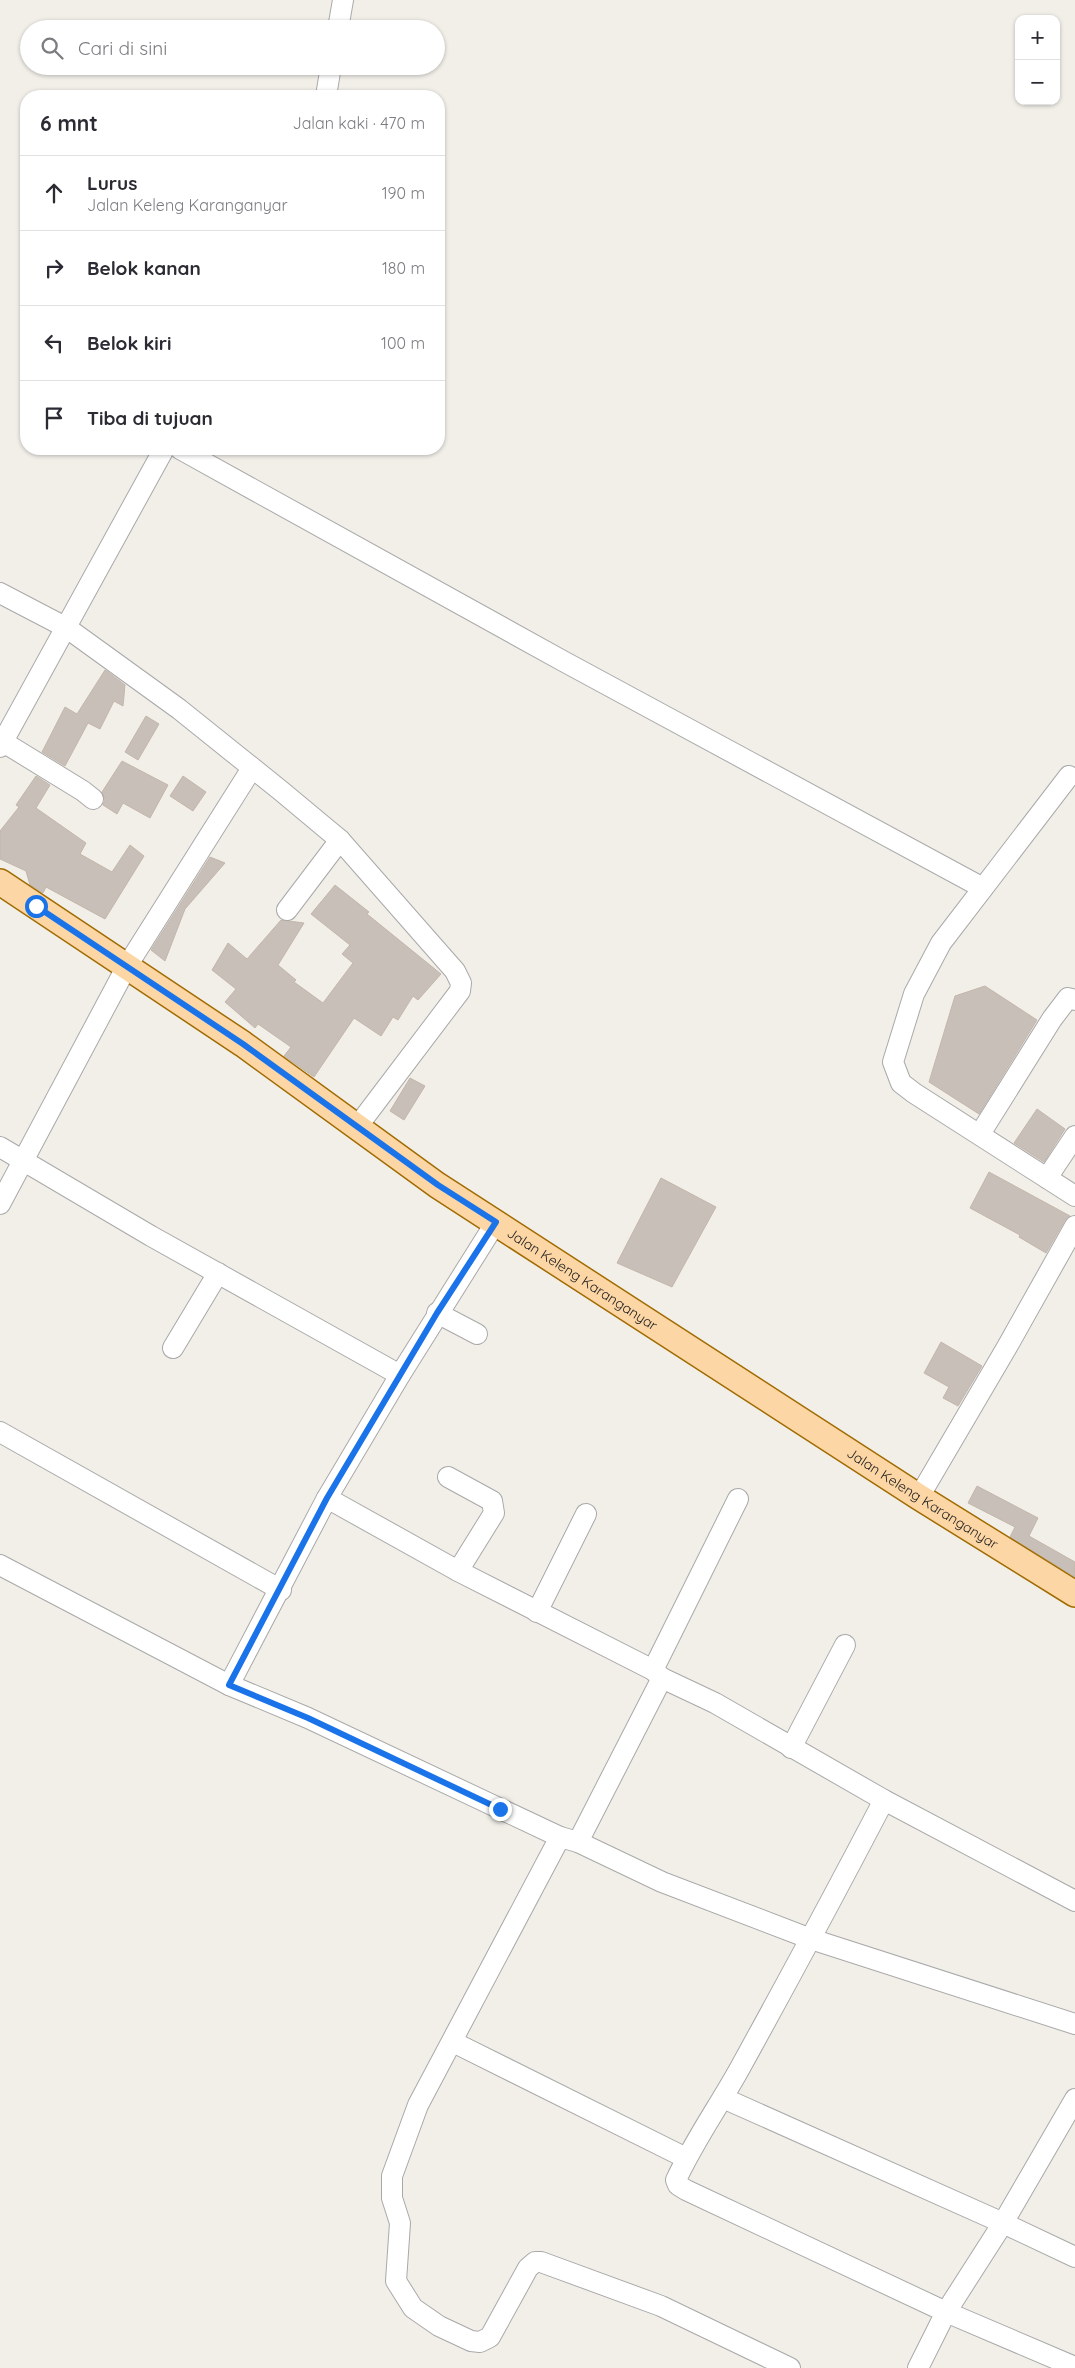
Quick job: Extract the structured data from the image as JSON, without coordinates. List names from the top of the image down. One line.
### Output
{"streets":{"main road":["Jalan Keleng Karanganyar"]},"page":{"map_buttons":["+","−"],"search":"Cari di sini","heading":["6 mnt","Jalan kaki · 470 m"],"list":[["Lurus","Jalan Keleng Karanganyar","190 m"],["Belok kanan","180 m"],["Belok kiri","100 m"],"Tiba di tujuan"]}}
